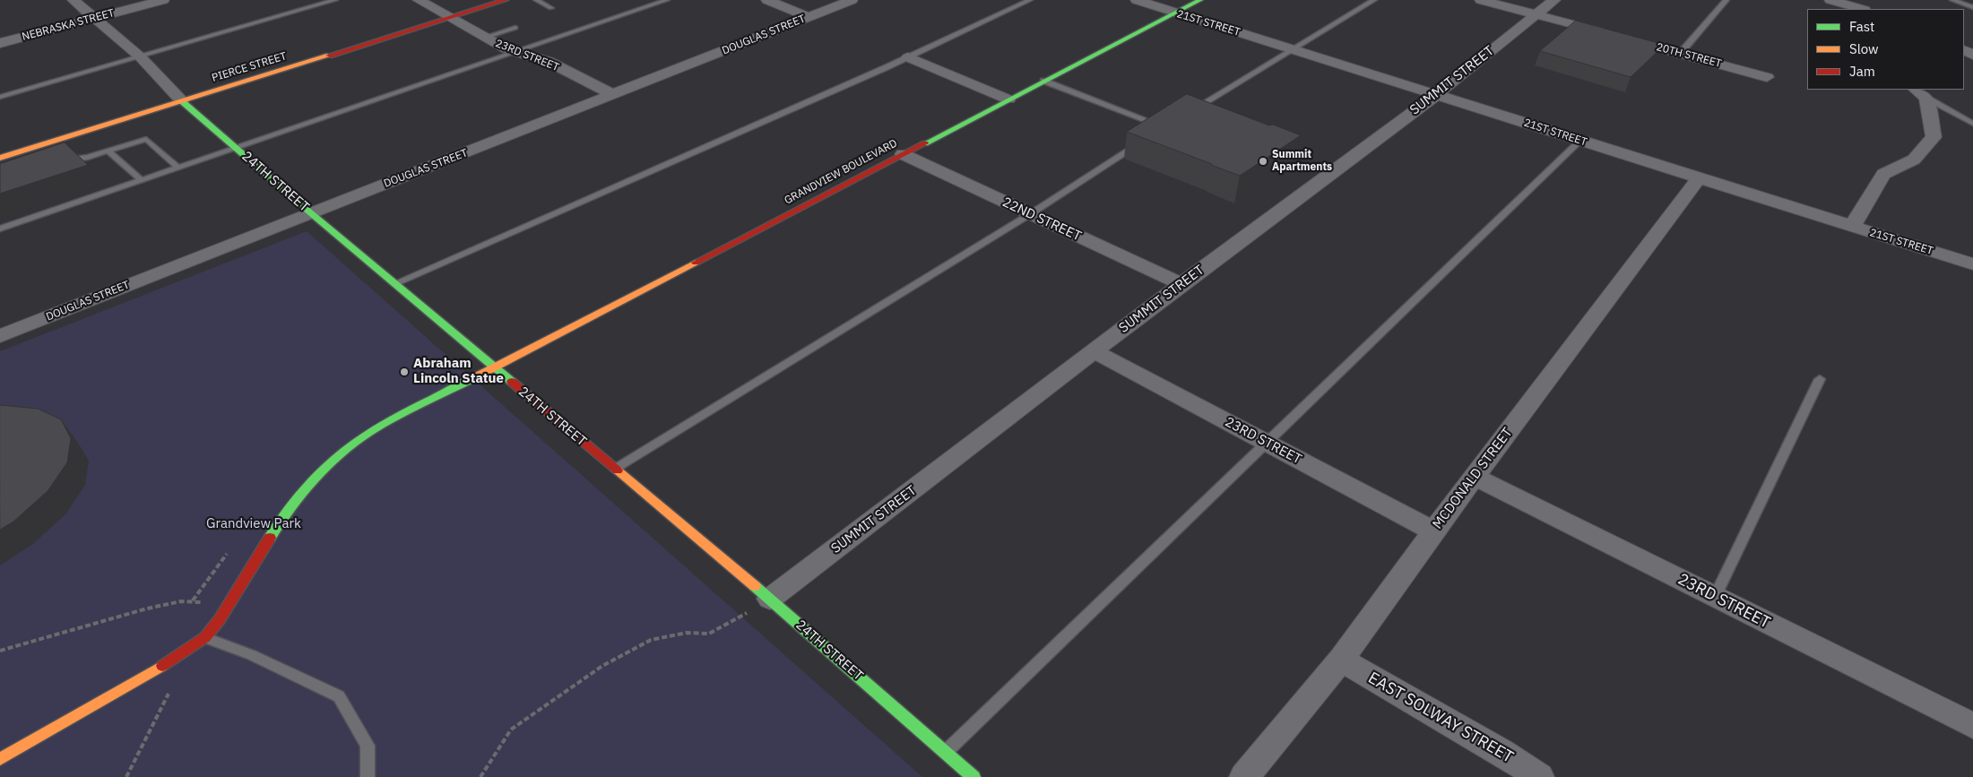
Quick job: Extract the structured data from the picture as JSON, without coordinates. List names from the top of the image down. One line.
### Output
{"streets":{"street":["21ST STREET","NEBRASKA STREET","DOUGLAS STREET","23RD STREET","20TH STREET","PIERCE STREET","SUMMIT STREET","GRANDVIEW BOULEVARD","24TH STREET","22ND STREET","MCDONALD STREET","EAST SOLWAY STREET"]},"crossings":[["21ST STREET","SUMMIT STREET"],["21ST STREET","GRANDVIEW BOULEVARD"],["21ST STREET","MCDONALD STREET"],["NEBRASKA STREET","24TH STREET"],["DOUGLAS STREET","23RD STREET"],["DOUGLAS STREET","24TH STREET"],["23RD STREET","PIERCE STREET"],["23RD STREET","SUMMIT STREET"],["23RD STREET","MCDONALD STREET"],["20TH STREET","SUMMIT STREET"],["PIERCE STREET","24TH STREET"],["SUMMIT STREET","24TH STREET"],["SUMMIT STREET","22ND STREET"],["GRANDVIEW BOULEVARD","24TH STREET"],["GRANDVIEW BOULEVARD","22ND STREET"],["MCDONALD STREET","EAST SOLWAY STREET"]],"parks":["Grandview Park"],"places":["Summit Apartments","Abraham Lincoln Statue"],"legend":["Fast","Slow","Jam"]}
